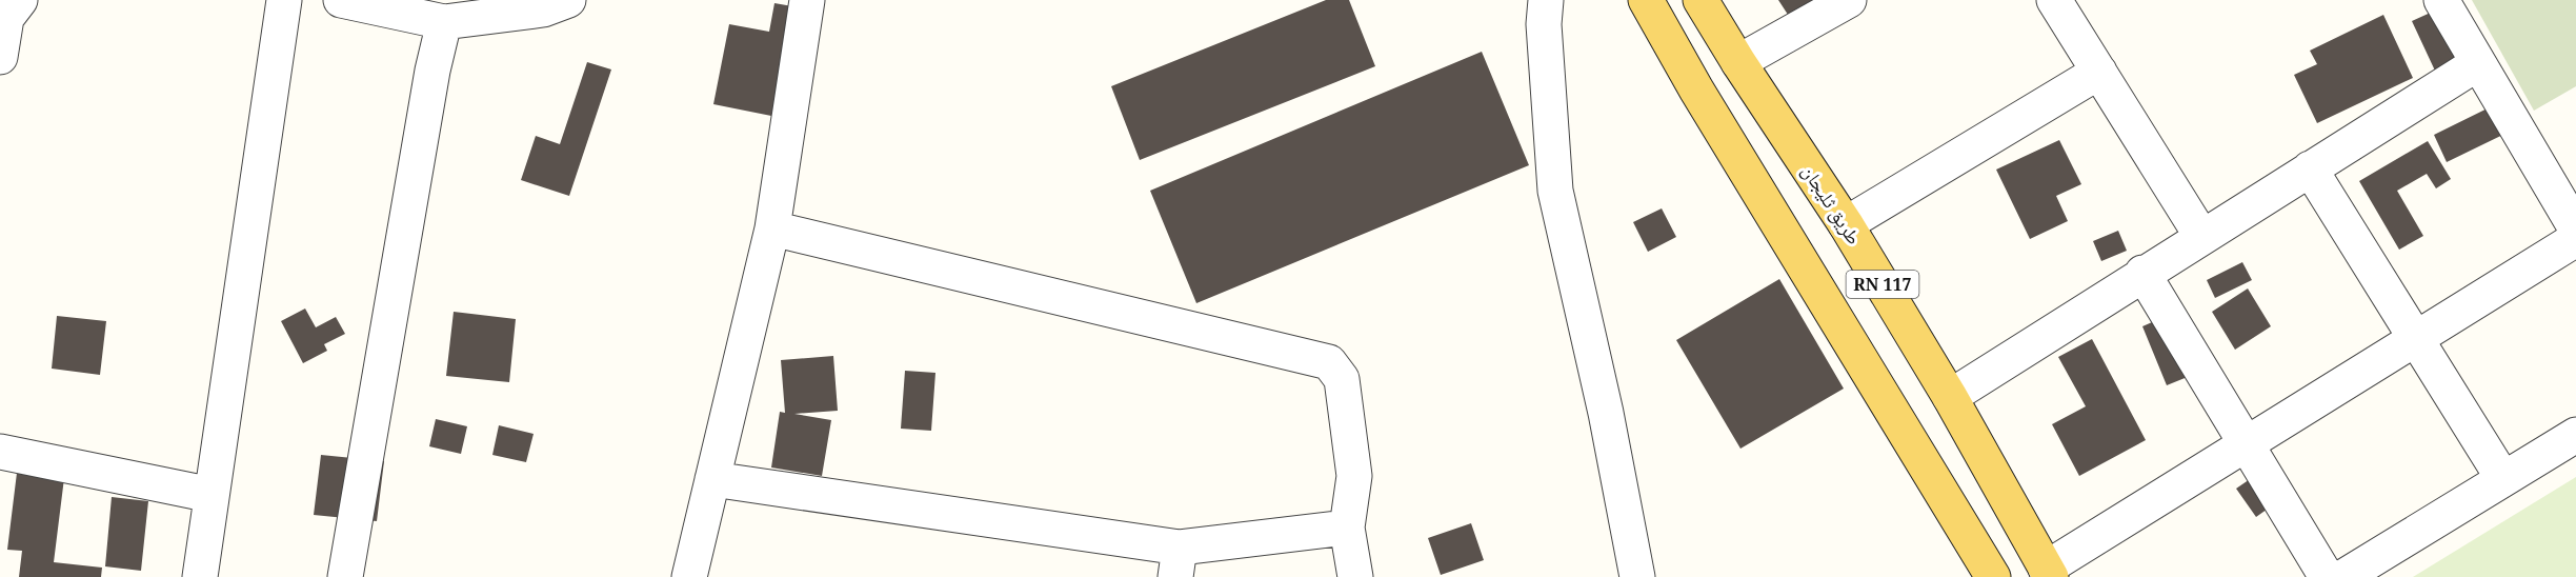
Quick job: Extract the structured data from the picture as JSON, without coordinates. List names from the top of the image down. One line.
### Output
{"streets":{"main road":["طريق ثليجان","RN 117"]}}
